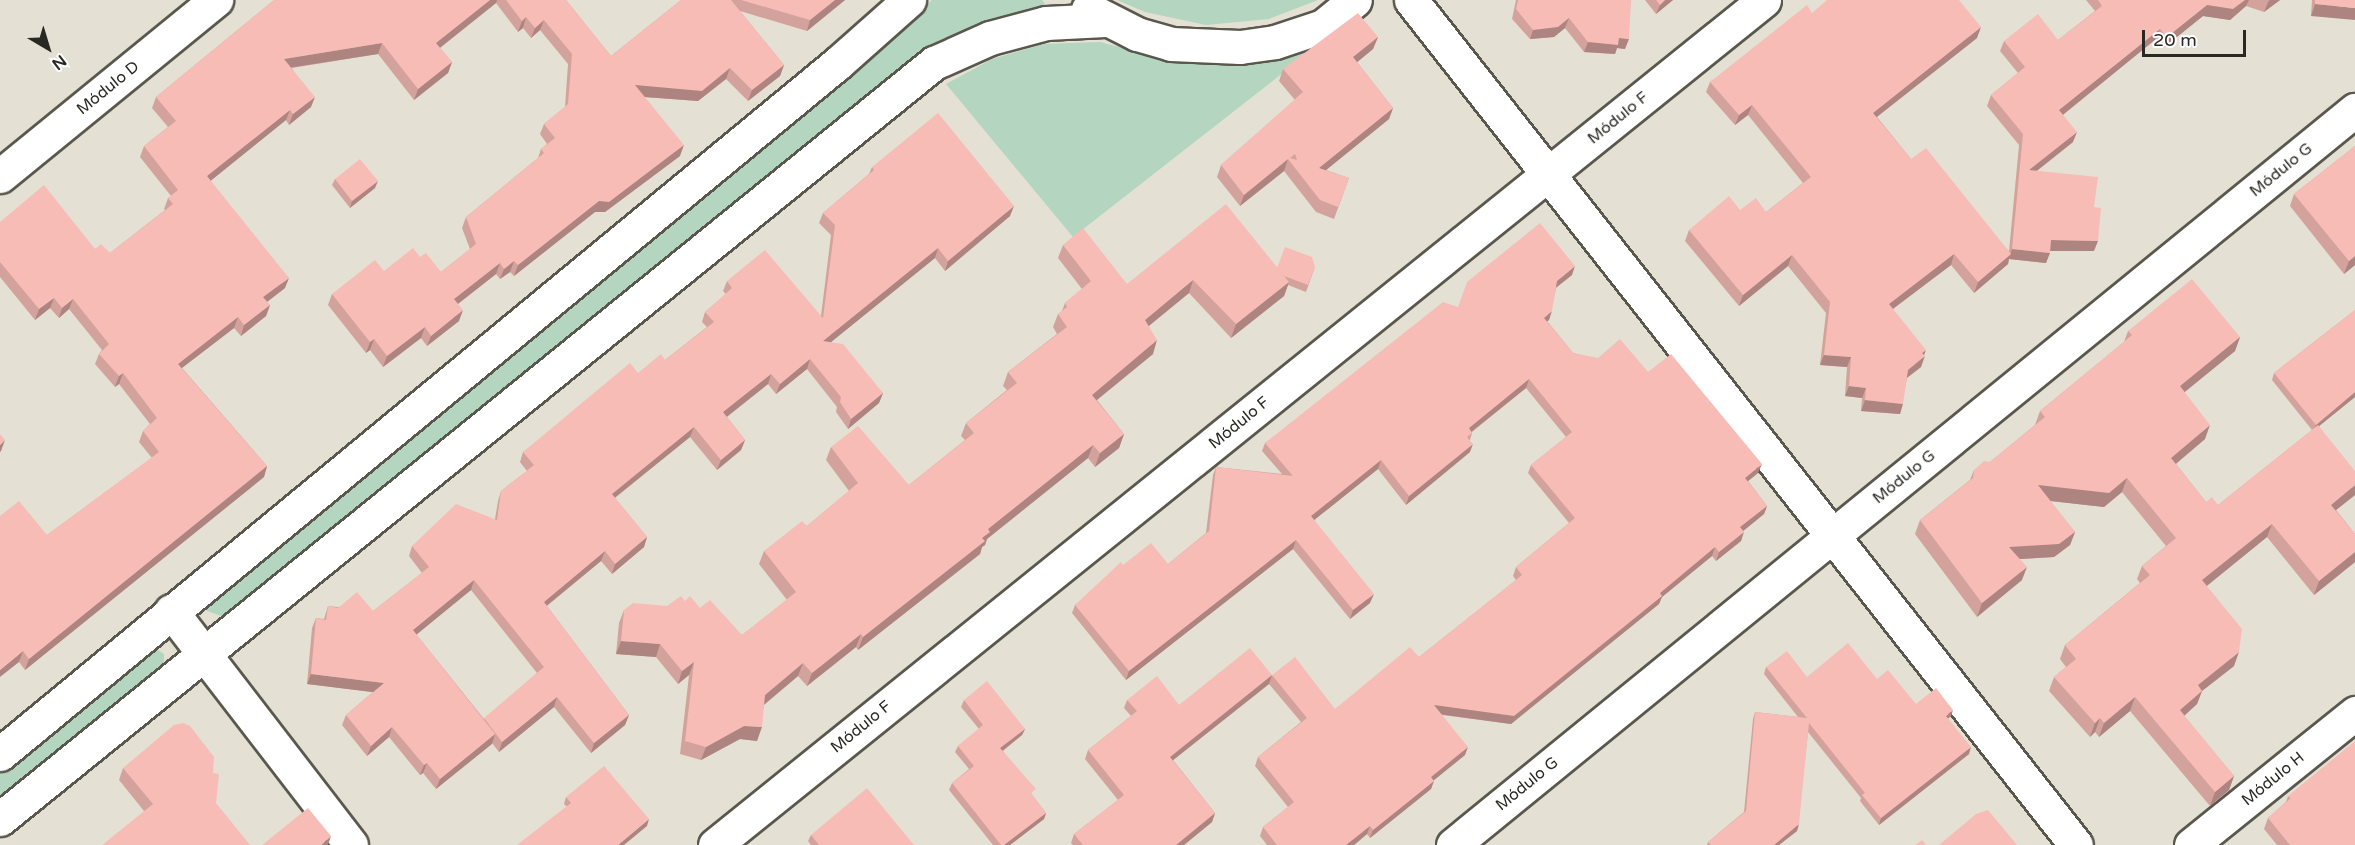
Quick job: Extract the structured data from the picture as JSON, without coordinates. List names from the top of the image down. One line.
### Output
{"streets":{"street":["Módulo D","Módulo F","Módulo G","Módulo H"]},"scale_bar":"20 m","north":"bottom right"}
